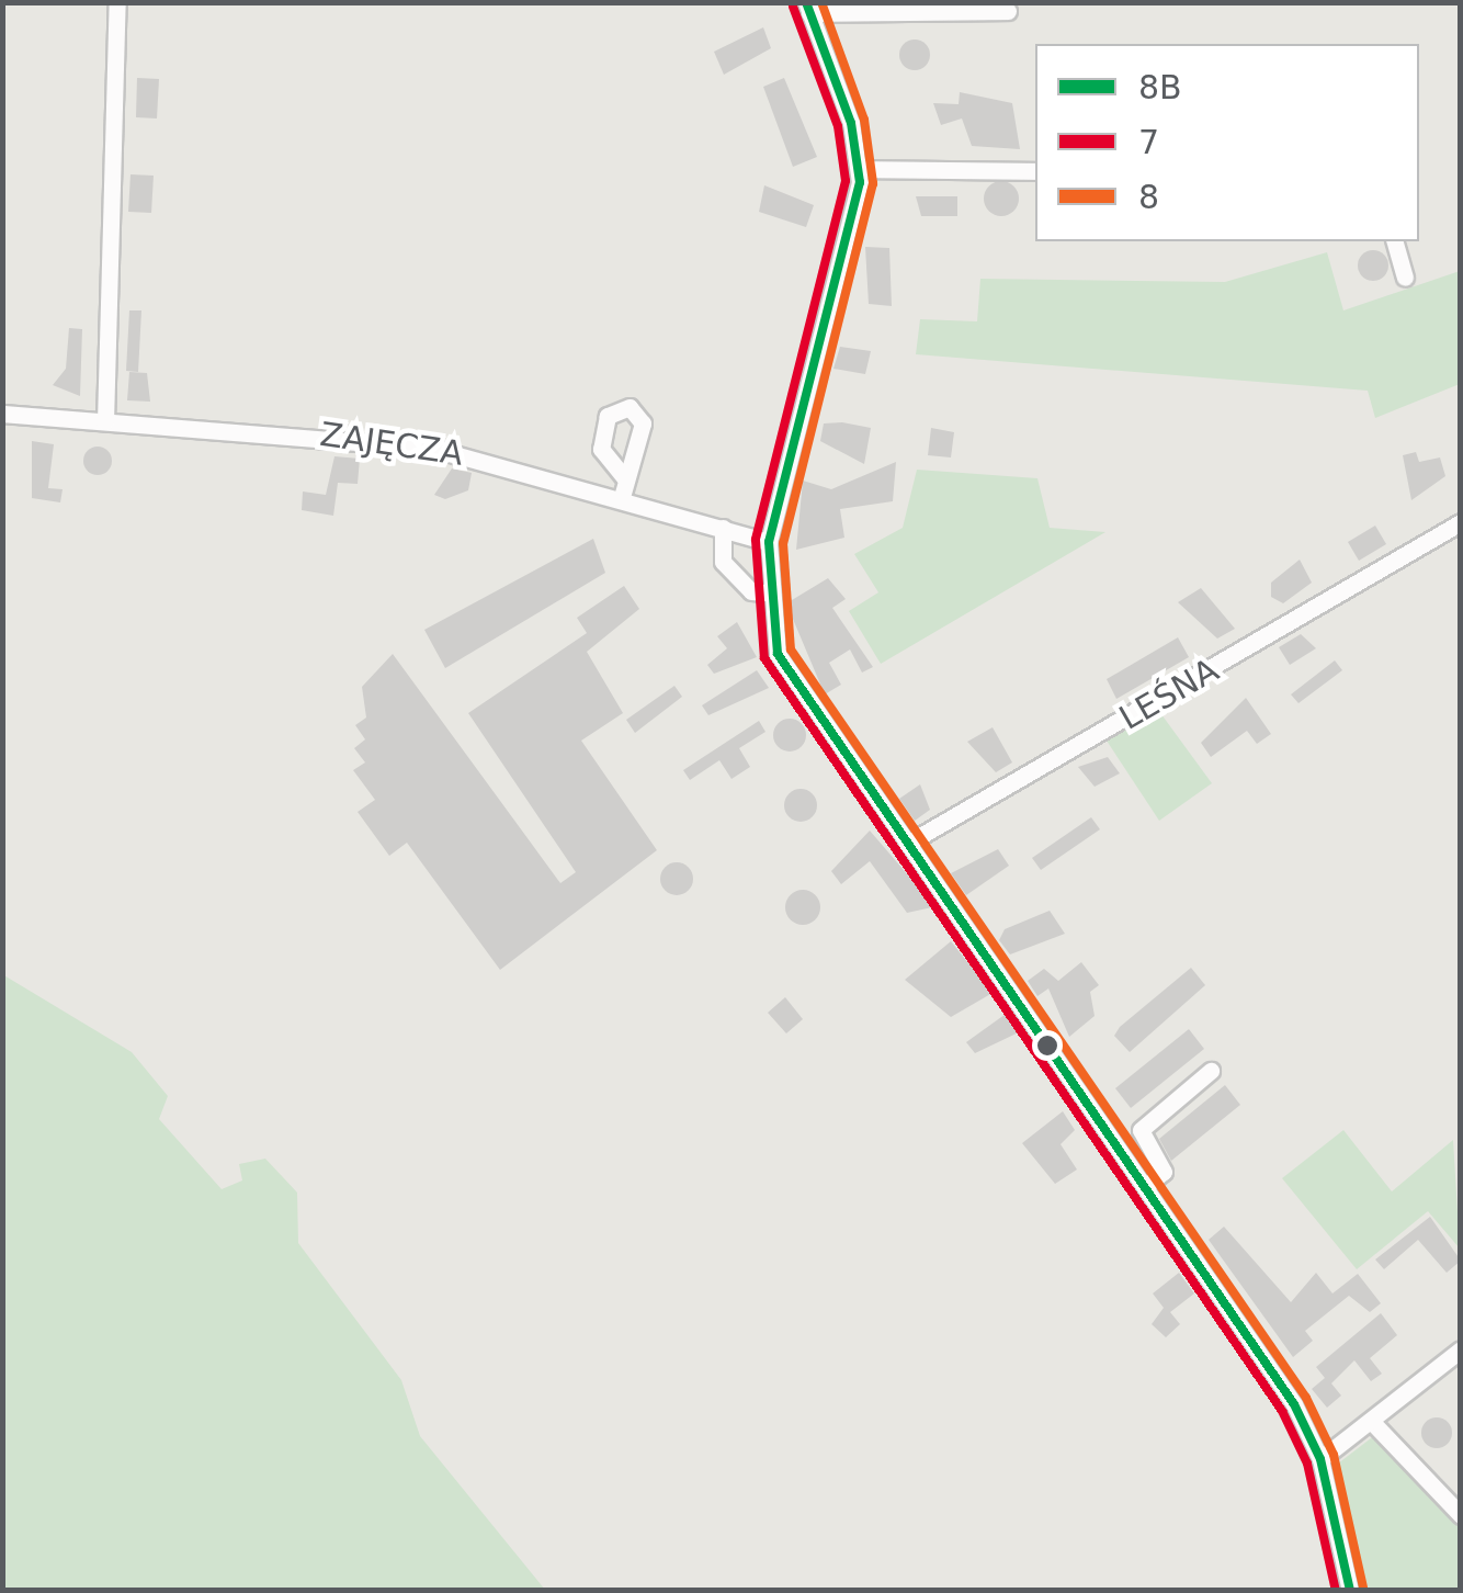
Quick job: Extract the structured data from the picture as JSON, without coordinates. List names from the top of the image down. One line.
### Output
{"streets":{"street":["ZAJĘCZA","LEŚNA"]},"lines":["transit line 8B","transit line 8","transit line 7"],"legend":["8B","7","8"]}
